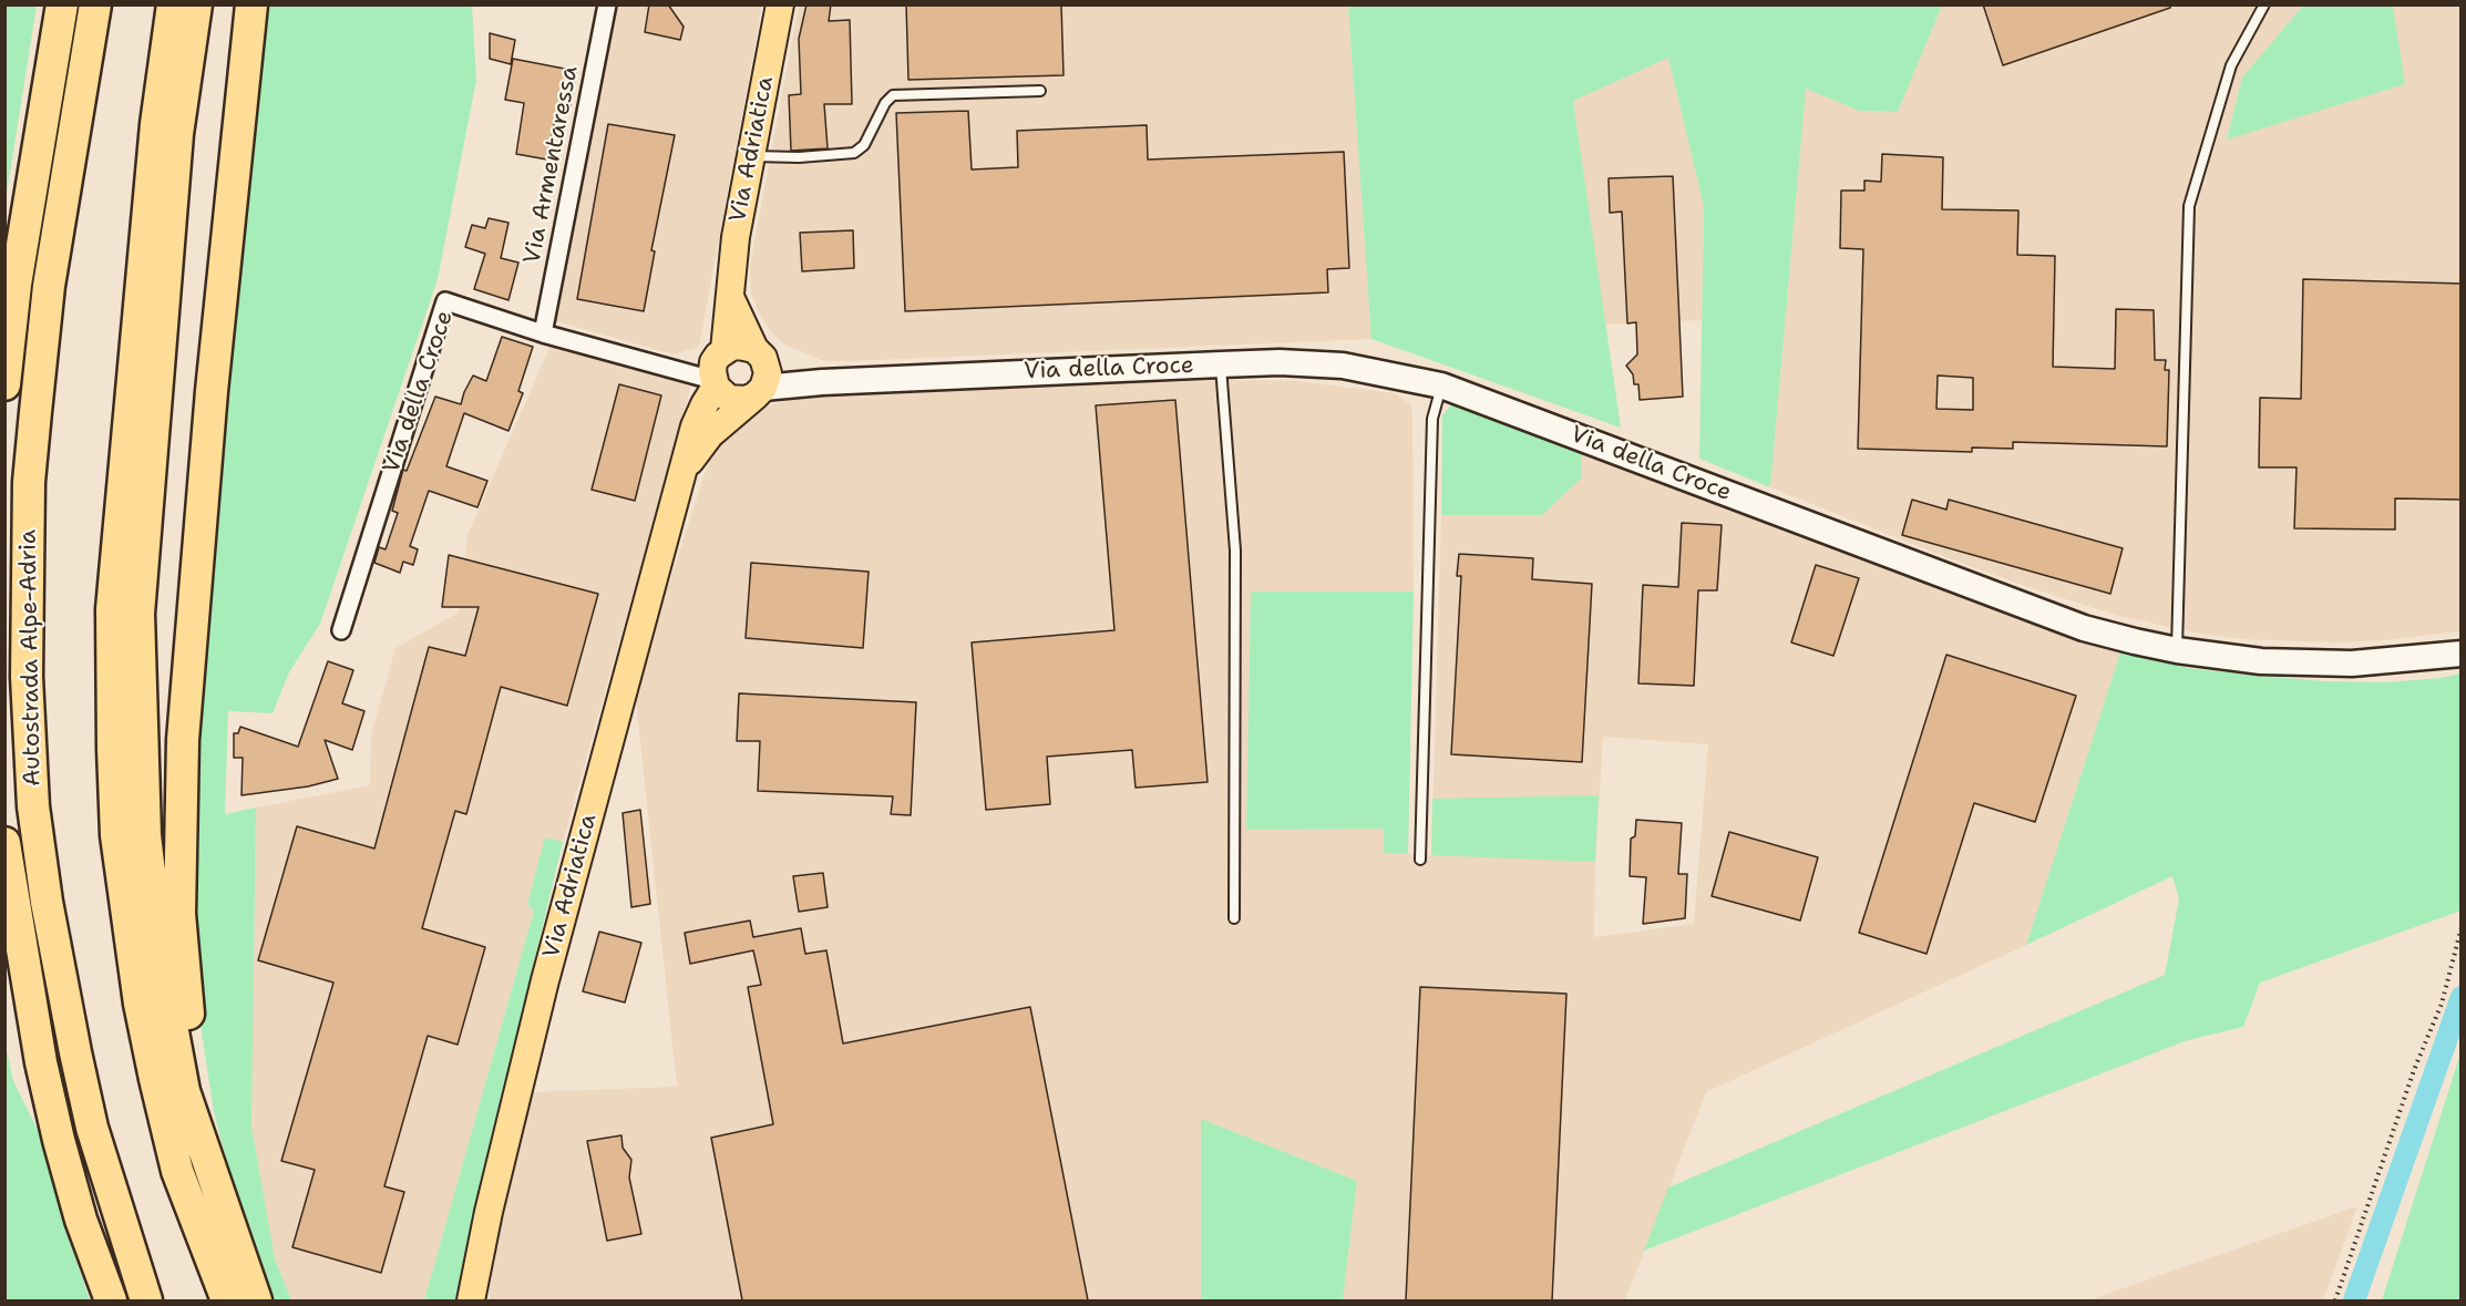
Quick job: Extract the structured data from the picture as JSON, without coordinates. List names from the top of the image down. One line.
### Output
{"streets":{"highway":["Autostrada Alpe-Adria"],"main road":["Via Adriatica","Via della Croce"],"street":["Via Armentaressa"]},"crossings":[["Via Adriatica","Via della Croce"],["Via Armentaressa","Via della Croce"]]}
